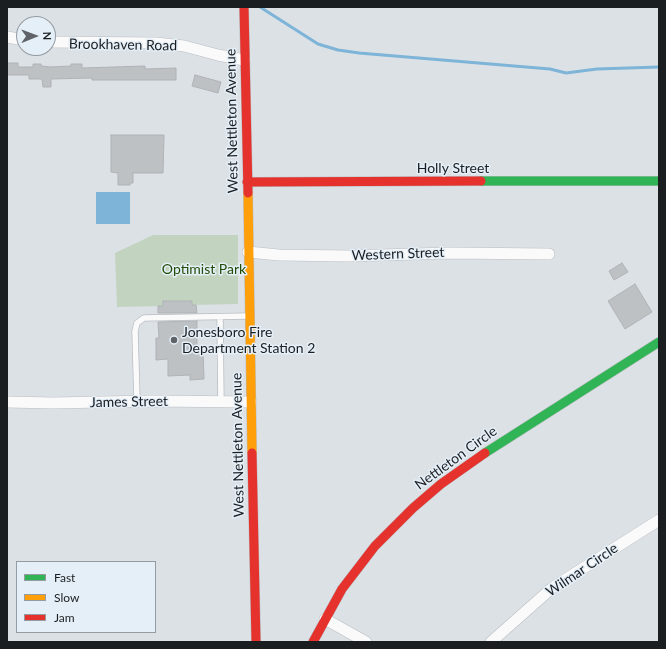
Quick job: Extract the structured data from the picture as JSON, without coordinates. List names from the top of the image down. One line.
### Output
{"streets":{"street":["Brookhaven Road","West Nettleton Avenue","Holly Street","Western Street","James Street","Nettleton Circle","Wilmar Circle"]},"crossings":[["Brookhaven Road","West Nettleton Avenue"],["West Nettleton Avenue","Holly Street"],["West Nettleton Avenue","Western Street"],["West Nettleton Avenue","James Street"]],"parks":["Optimist Park"],"places":["Jonesboro Fire Department Station 2"],"legend":["Fast","Slow","Jam"],"north":"right"}
